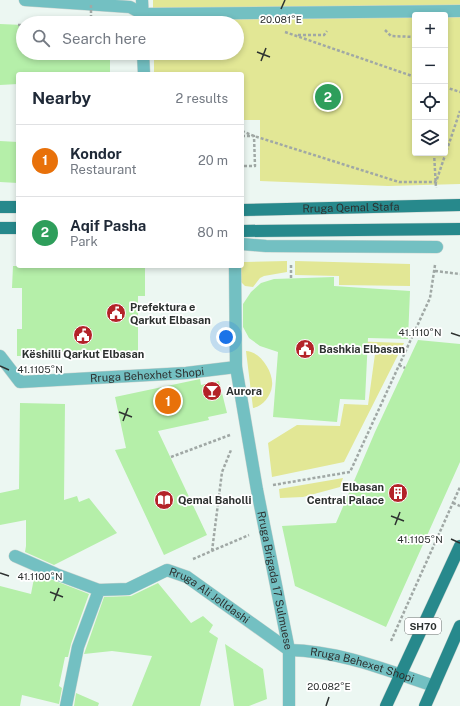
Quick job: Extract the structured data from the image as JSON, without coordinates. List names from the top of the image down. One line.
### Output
{"streets":{"main road":["Rruga Qemal Stafa","SH70"],"street":["Rruga Behexhet Shopi","Rruga Brigada 17 Sulmuese","Rruga Ali Jolldashi","Rruga Behexet Shopi"]},"crossings":[["Rruga Behexhet Shopi","Rruga Brigada 17 Sulmuese"],["Rruga Brigada 17 Sulmuese","Rruga Ali Jolldashi"],["Rruga Brigada 17 Sulmuese","Rruga Behexet Shopi"],["Rruga Ali Jolldashi","Rruga Behexet Shopi"],["SH70","Rruga Behexet Shopi"]],"places":{"public building":["Prefektura e Qarkut Elbasan","Këshilli Qarkut Elbasan","Bashkia Elbasan"],"bar":["Aurora"],"building":["Elbasan Central Palace"],"library":["Qemal Baholli"]},"page":{"map_buttons":["+","−"],"search":"Search here","heading":["Nearby","2 results"],"pins":["2","1"],"list":[{"mark":"1","name":"Kondor","note":"Restaurant","value":"20 m"},{"mark":"2","name":"Aqif Pasha","note":"Park","value":"80 m"}]},"coordinates":["20.081°E","41.1110°N","41.1105°N","41.1100°N","20.082°E"]}
